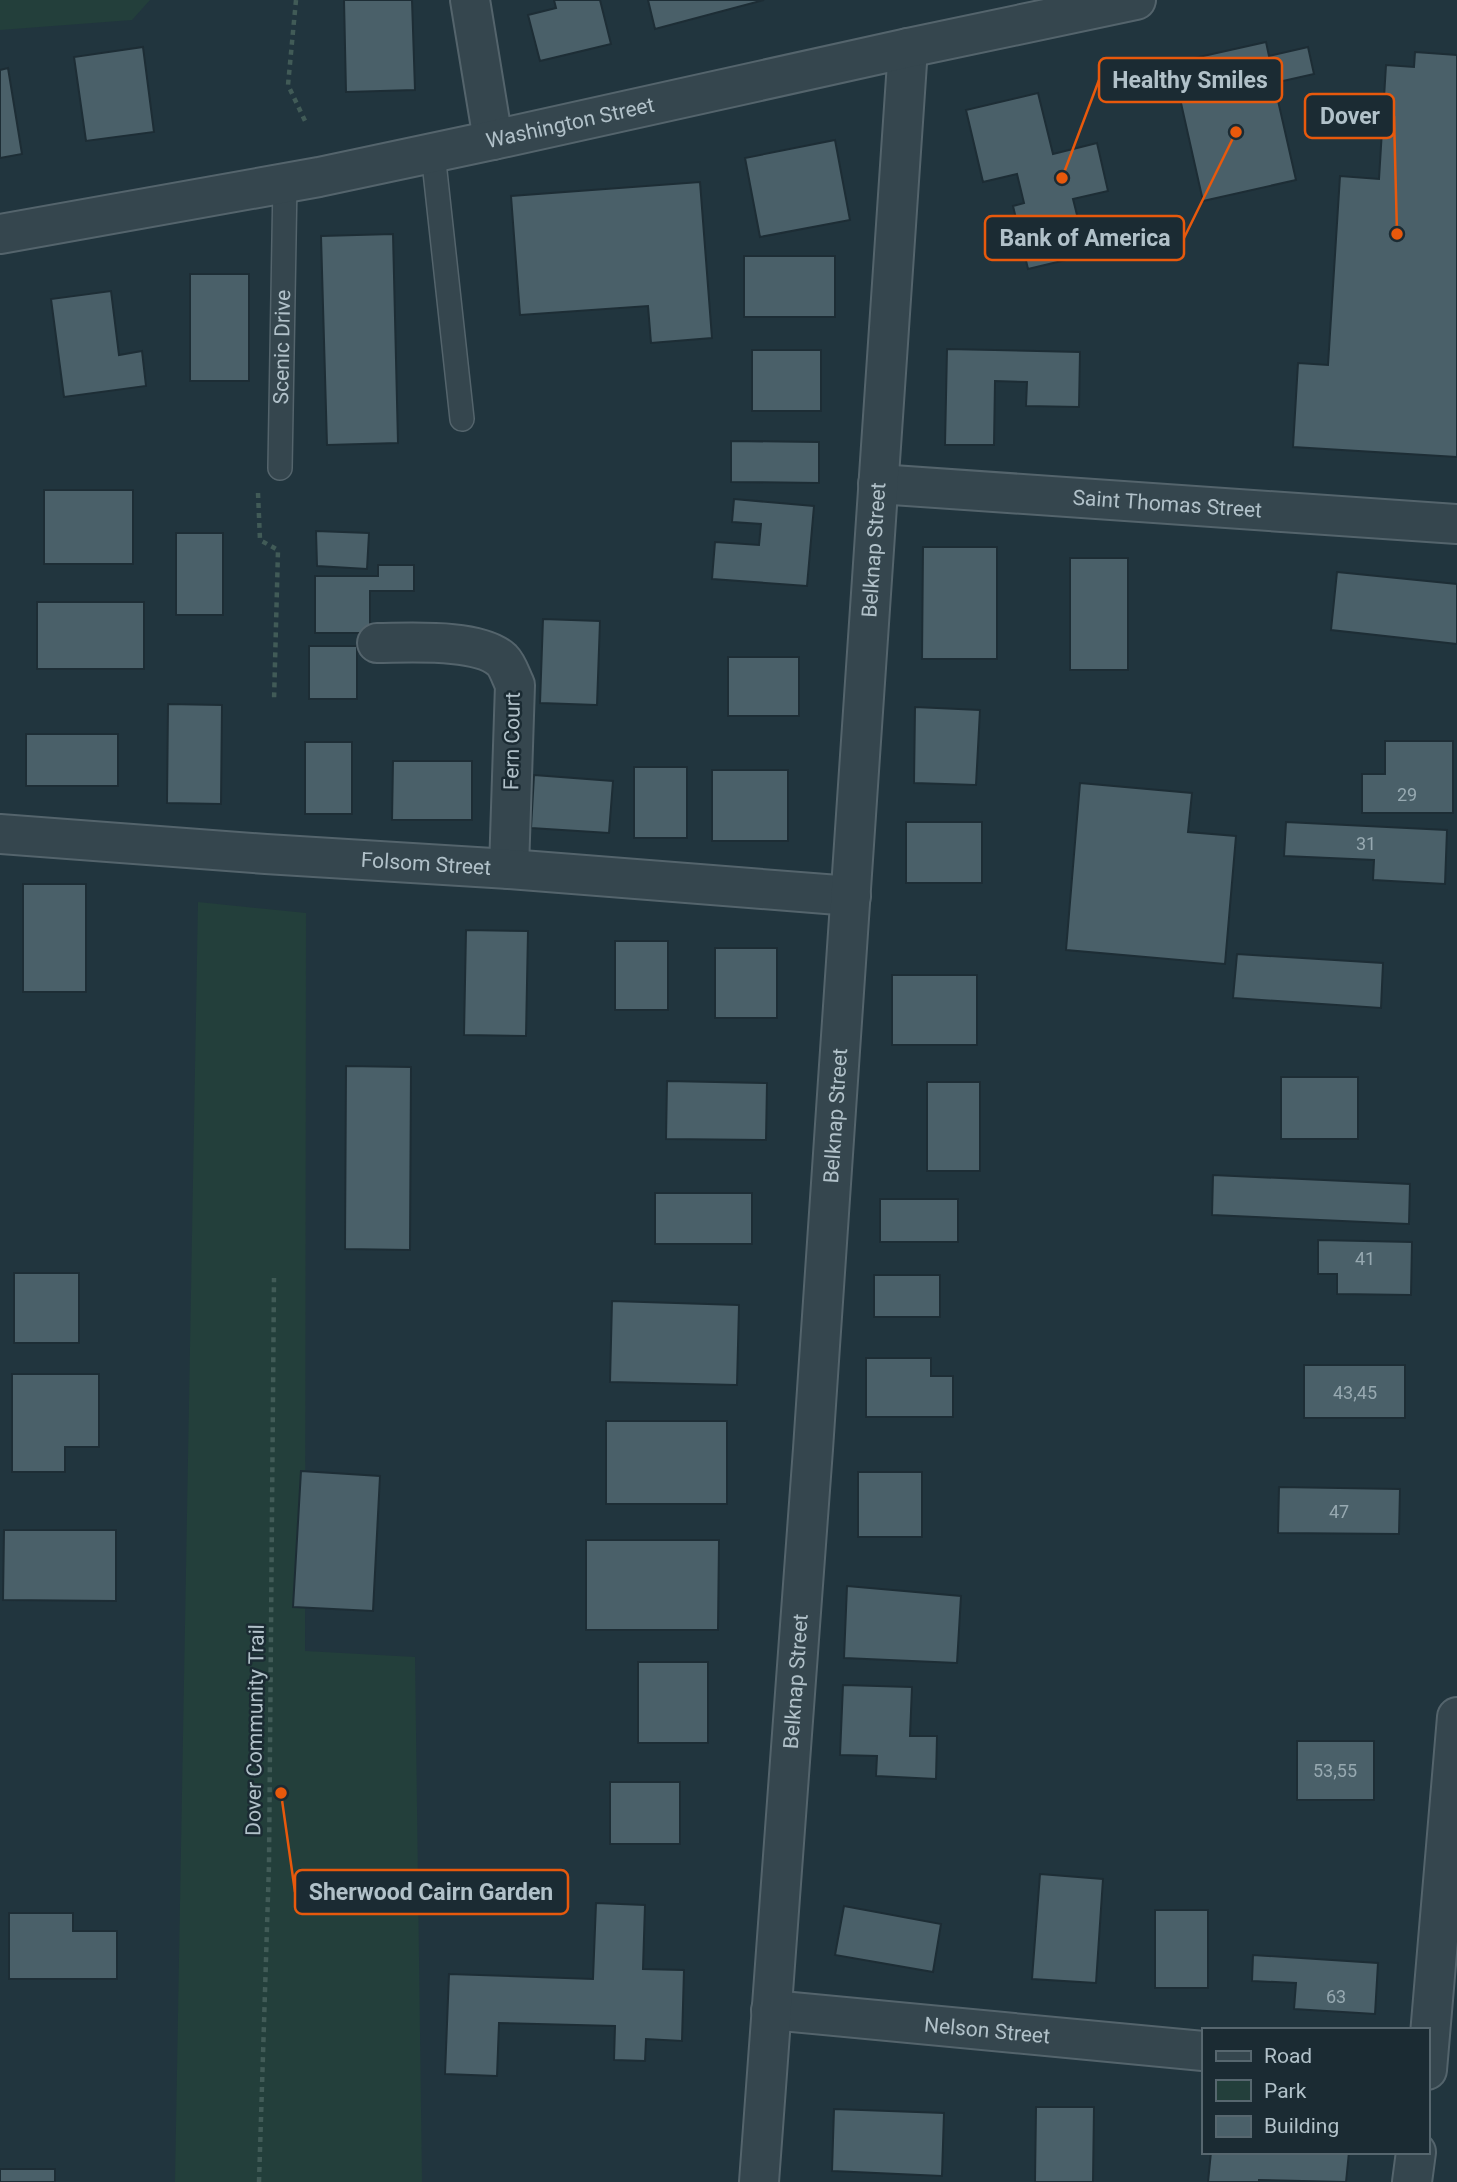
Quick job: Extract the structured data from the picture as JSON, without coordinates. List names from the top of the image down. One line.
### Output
{"streets":{"street":["Washington Street","Saint Thomas Street","Belknap Street","Fern Court","Folsom Street","Nelson Street"],"lane":["Scenic Drive"],"path":["Dover Community Trail"]},"crossings":[["Washington Street","Scenic Drive"],["Washington Street","Belknap Street"],["Saint Thomas Street","Belknap Street"],["Belknap Street","Folsom Street"],["Belknap Street","Nelson Street"],["Fern Court","Folsom Street"]],"places":["Bank of America","Healthy Smiles","Dover","Sherwood Cairn Garden"],"house_numbers":["29","31","41","43,45","47","53,55","63"],"legend":["Road","Park","Building"]}
